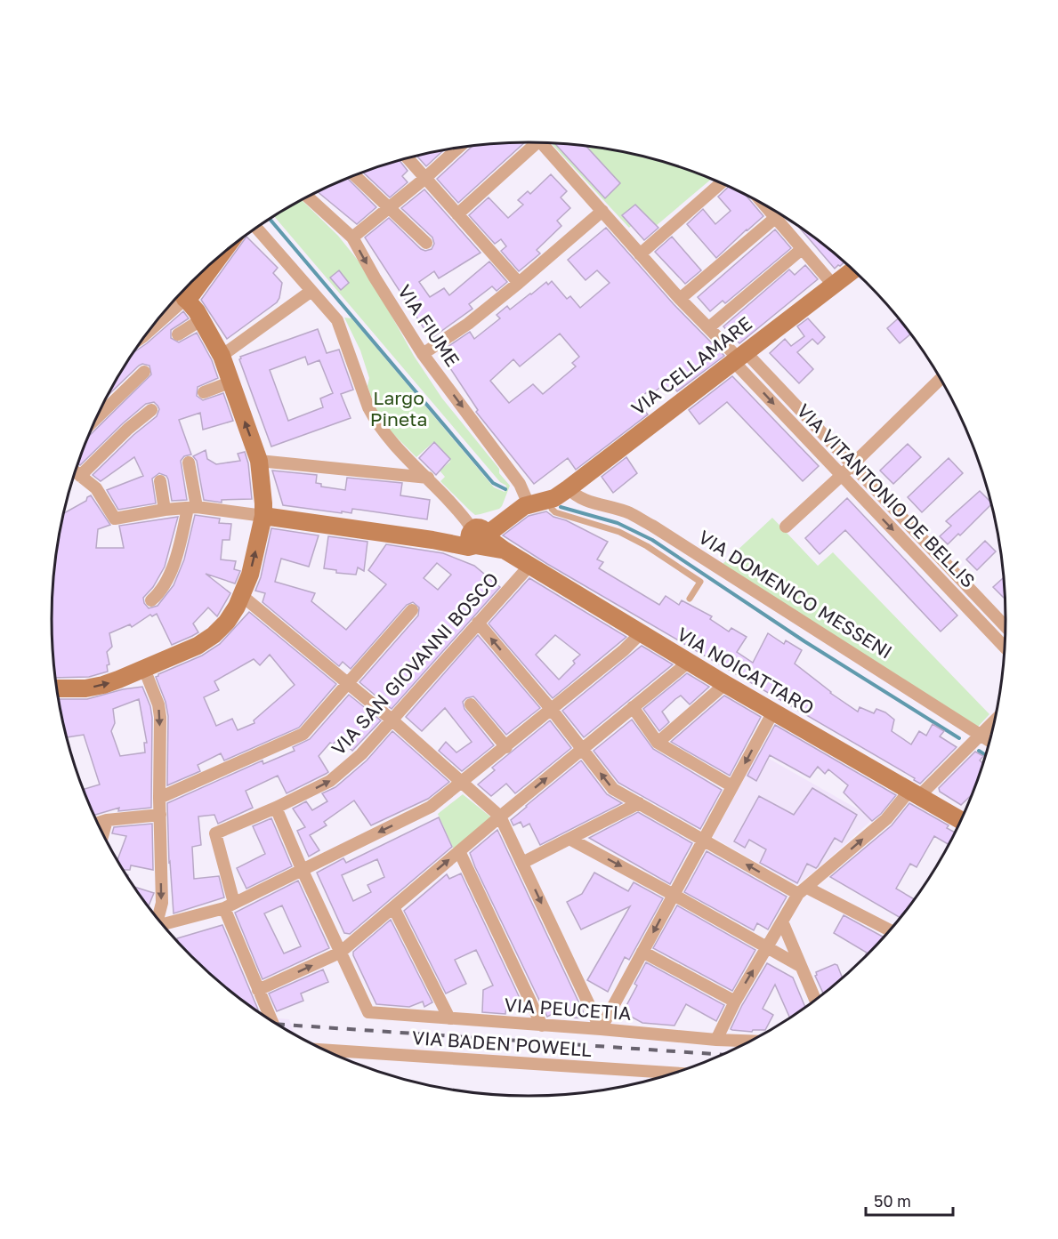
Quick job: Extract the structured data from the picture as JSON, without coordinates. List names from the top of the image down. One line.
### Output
{"streets":{"street":["VIA FIUME","VIA CELLAMARE","VIA VITANTONIO DE BELLIS","VIA DOMENICO MESSENI","VIA SAN GIOVANNI BOSCO","VIA NOICATTARO","VIA PEUCETIA","VIA BADEN POWELL"]},"crossings":[["VIA FIUME","VIA CELLAMARE"],["VIA CELLAMARE","VIA VITANTONIO DE BELLIS"],["VIA CELLAMARE","VIA DOMENICO MESSENI"],["VIA SAN GIOVANNI BOSCO","VIA NOICATTARO"]],"parks":["Largo Pineta"],"scale_bar":"50 m"}
